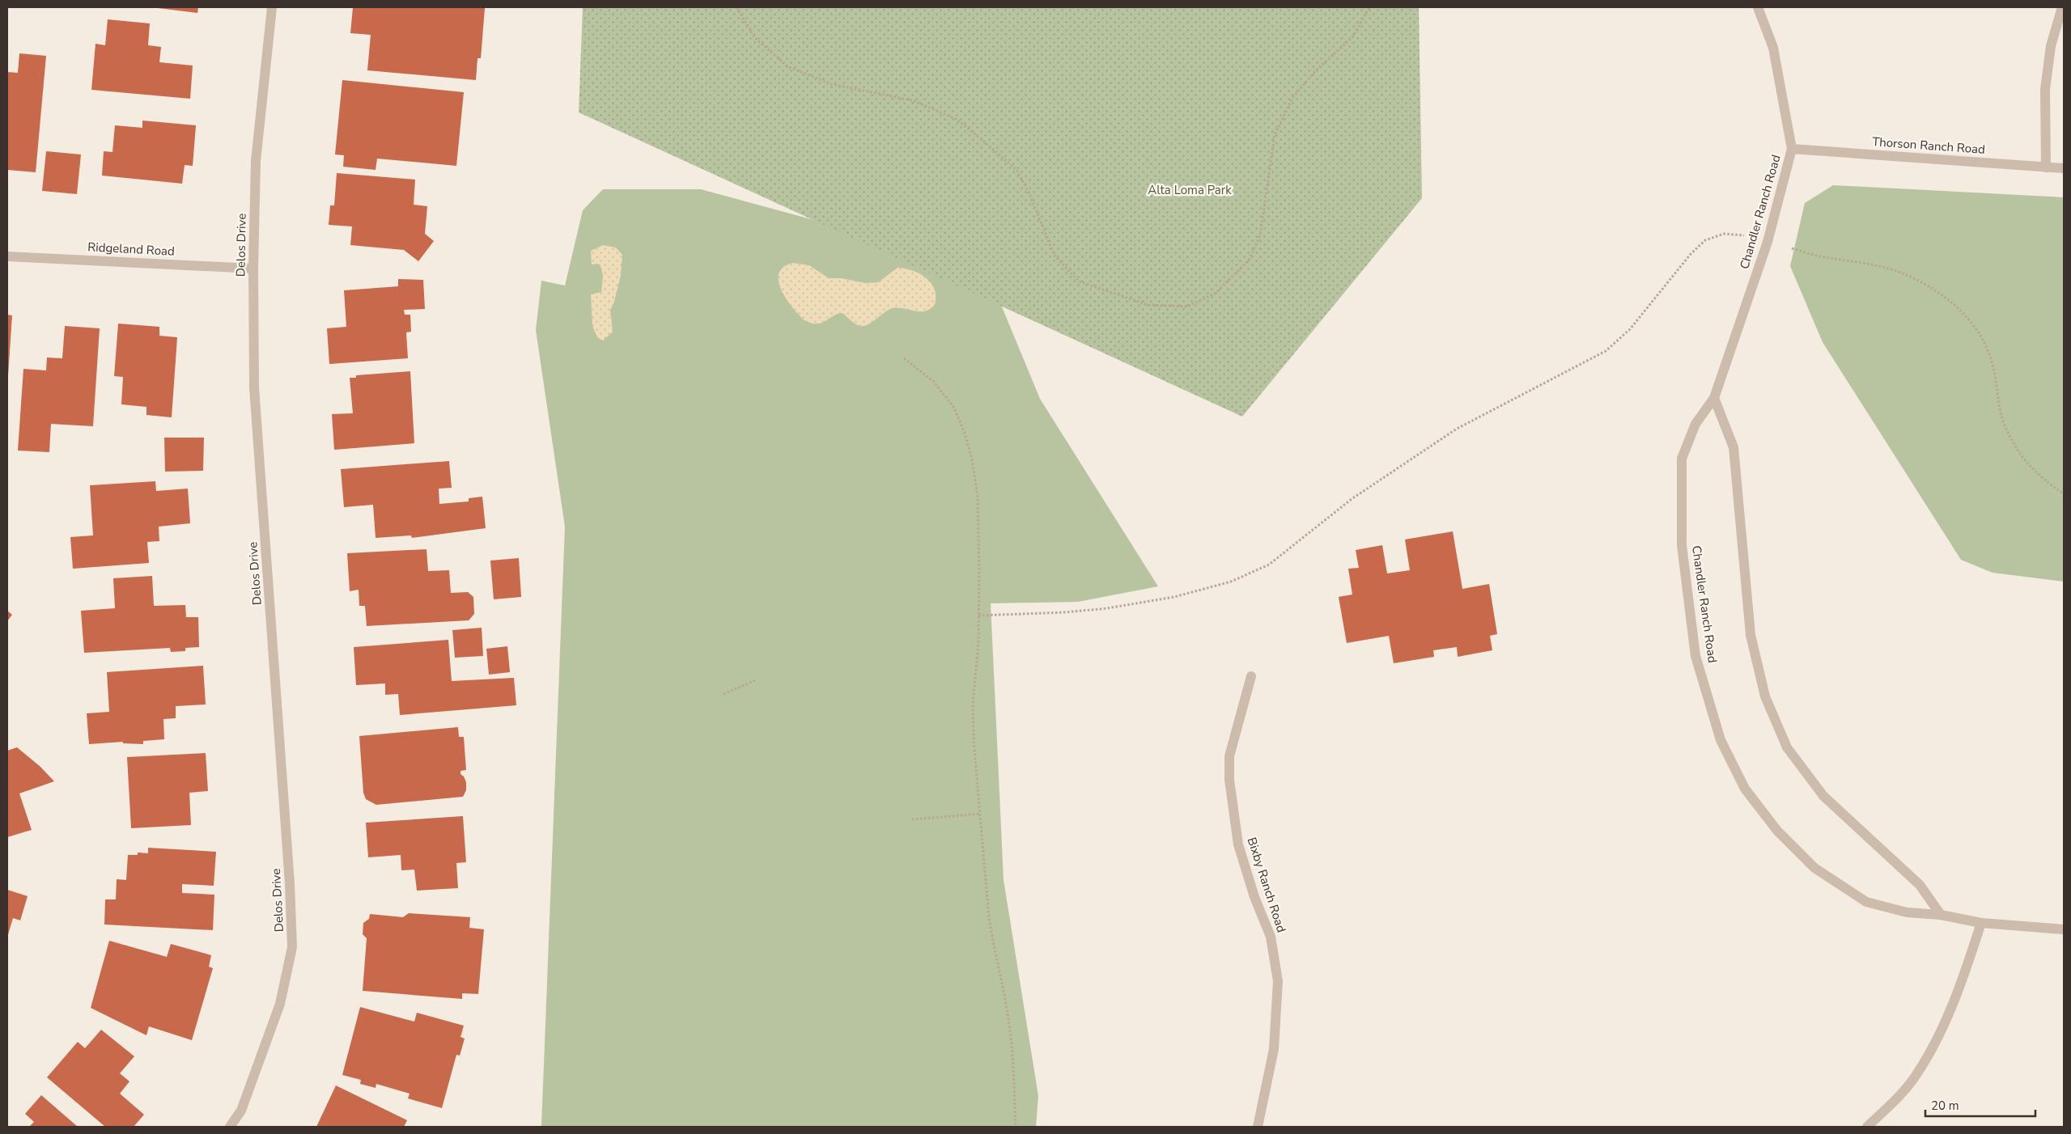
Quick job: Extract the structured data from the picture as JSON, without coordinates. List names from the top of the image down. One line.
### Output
{"streets":{"street":["Thorson Ranch Road","Chandler Ranch Road","Delos Drive","Ridgeland Road","Bixby Ranch Road"]},"crossings":[["Thorson Ranch Road","Chandler Ranch Road"],["Delos Drive","Ridgeland Road"]],"parks":["Alta Loma Park"],"scale_bar":"20 m"}
